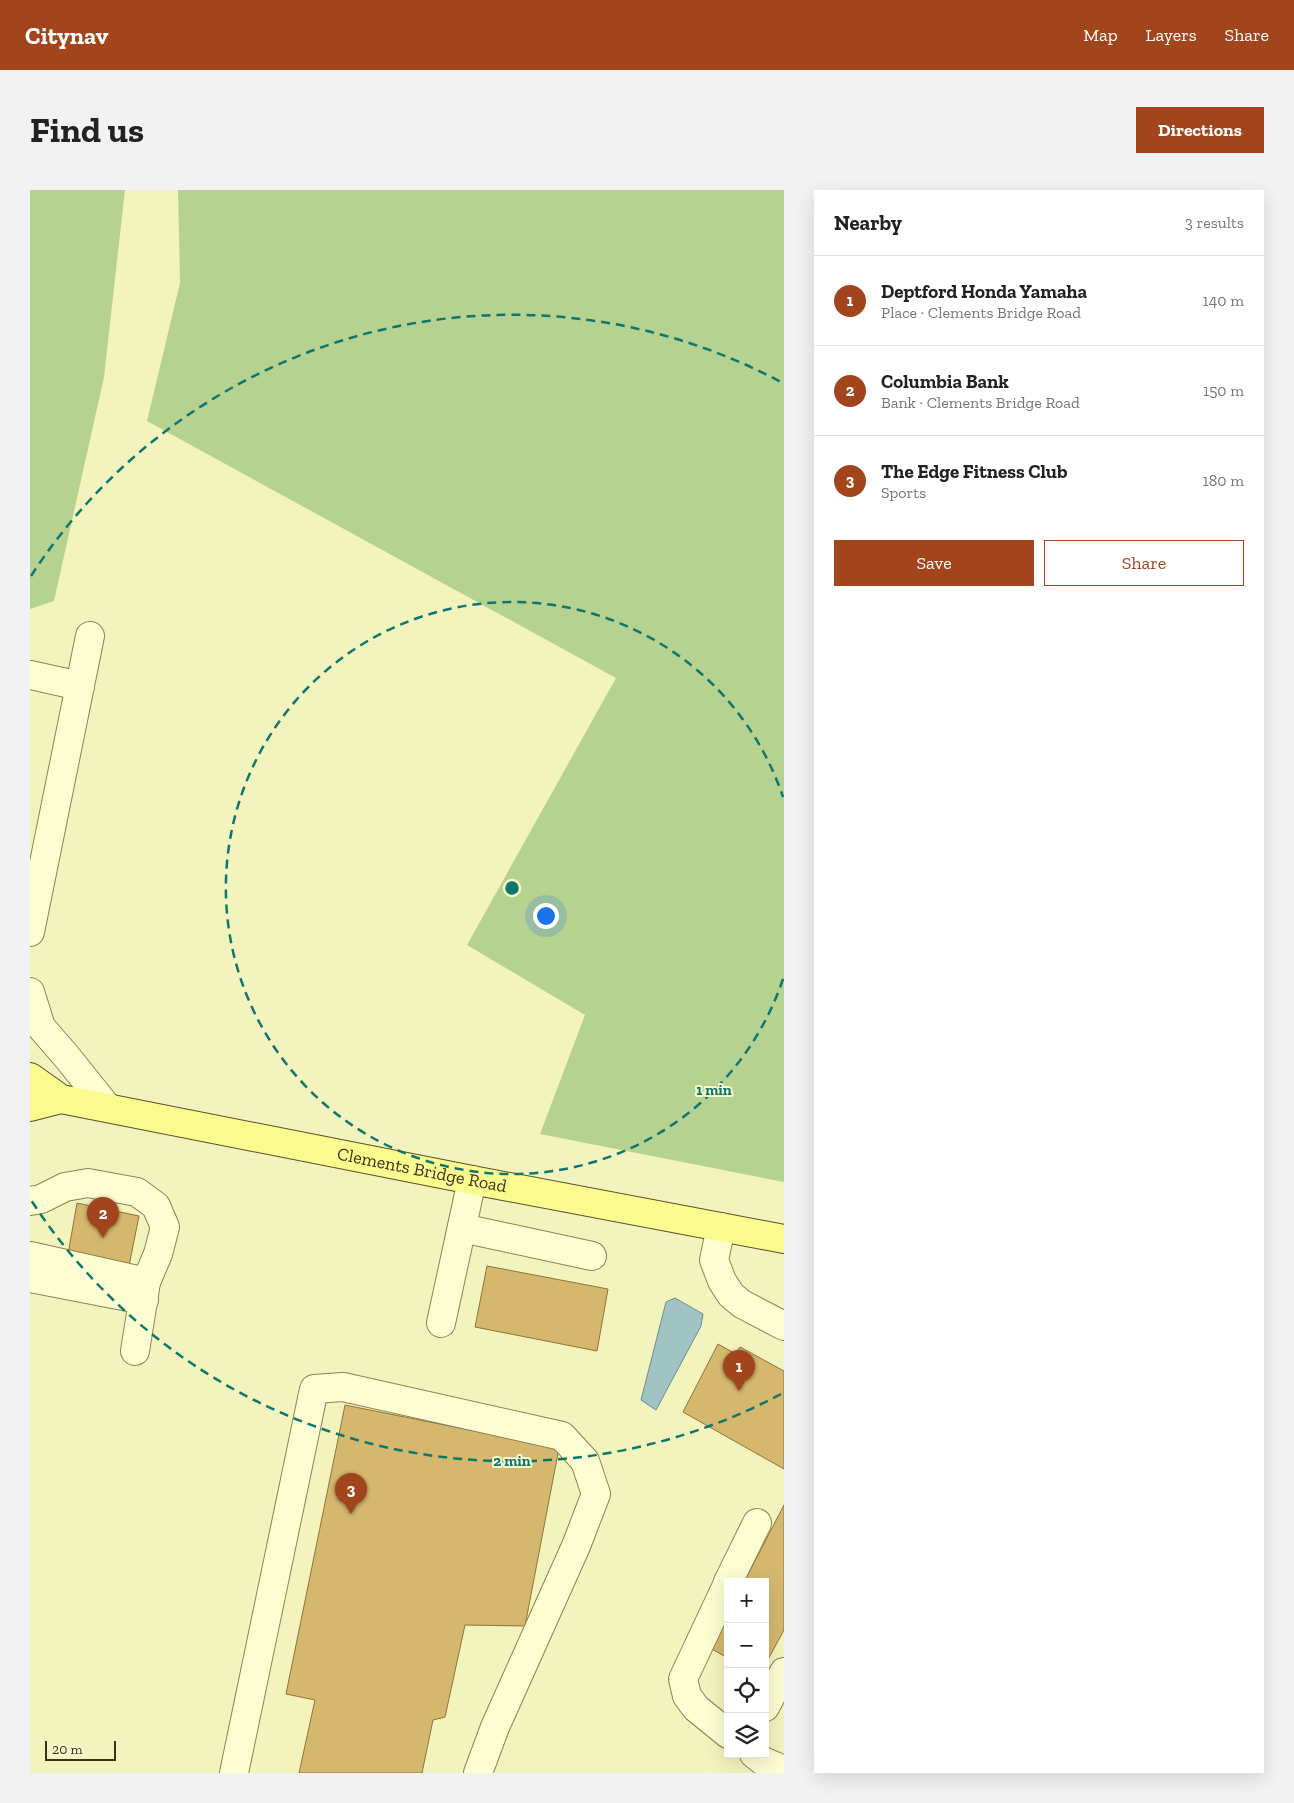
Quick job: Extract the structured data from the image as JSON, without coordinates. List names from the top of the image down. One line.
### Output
{"streets":{"main road":["Clements Bridge Road"]},"scale_bar":"20 m","page":{"header":"Citynav","nav":["Map","Layers","Share"],"buttons":["Directions",["Save","Share"]],"title":"Find us","heading":["Nearby","3 results"],"list":[{"mark":"1","name":"Deptford Honda Yamaha","note":"Place · Clements Bridge Road","value":"140 m"},{"mark":"2","name":"Columbia Bank","note":"Bank · Clements Bridge Road","value":"150 m"},{"mark":"3","name":"The Edge Fitness Club","note":"Sports","value":"180 m"}],"pins":["2","1","3"],"map_buttons":["+","−"],"scale":"20 m"},"rings":["1 min","2 min"]}
